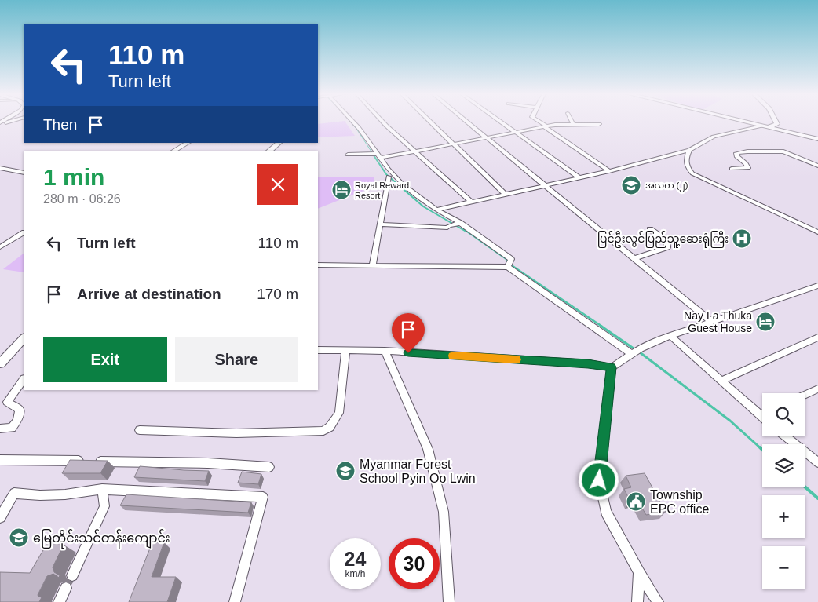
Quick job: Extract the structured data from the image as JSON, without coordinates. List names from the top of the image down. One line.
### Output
{"places":{"school or university":["အလက (၂)","Myanmar Forest School Pyin Oo Lwin","မြေတိုင်းသင်တန်းကျောင်း"],"hotel":["Royal Reward Resort","Nay La Thuka Guest House"],"hospital":["ပြင်ဦးလွင်ပြည်သူ့ဆေးရုံကြီး"],"public building":["Township EPC office"]},"page":{"turn":["110 m","Turn left"],"then":"Then","heading":["1 min","280 m · 06:26"],"list":[{"name":"Turn left","value":"110 m"},{"name":"Arrive at destination","value":"170 m"}],"buttons":["Exit","Share"],"map_buttons":["+","−"],"speed":"24 km/h","limit":"30"}}
